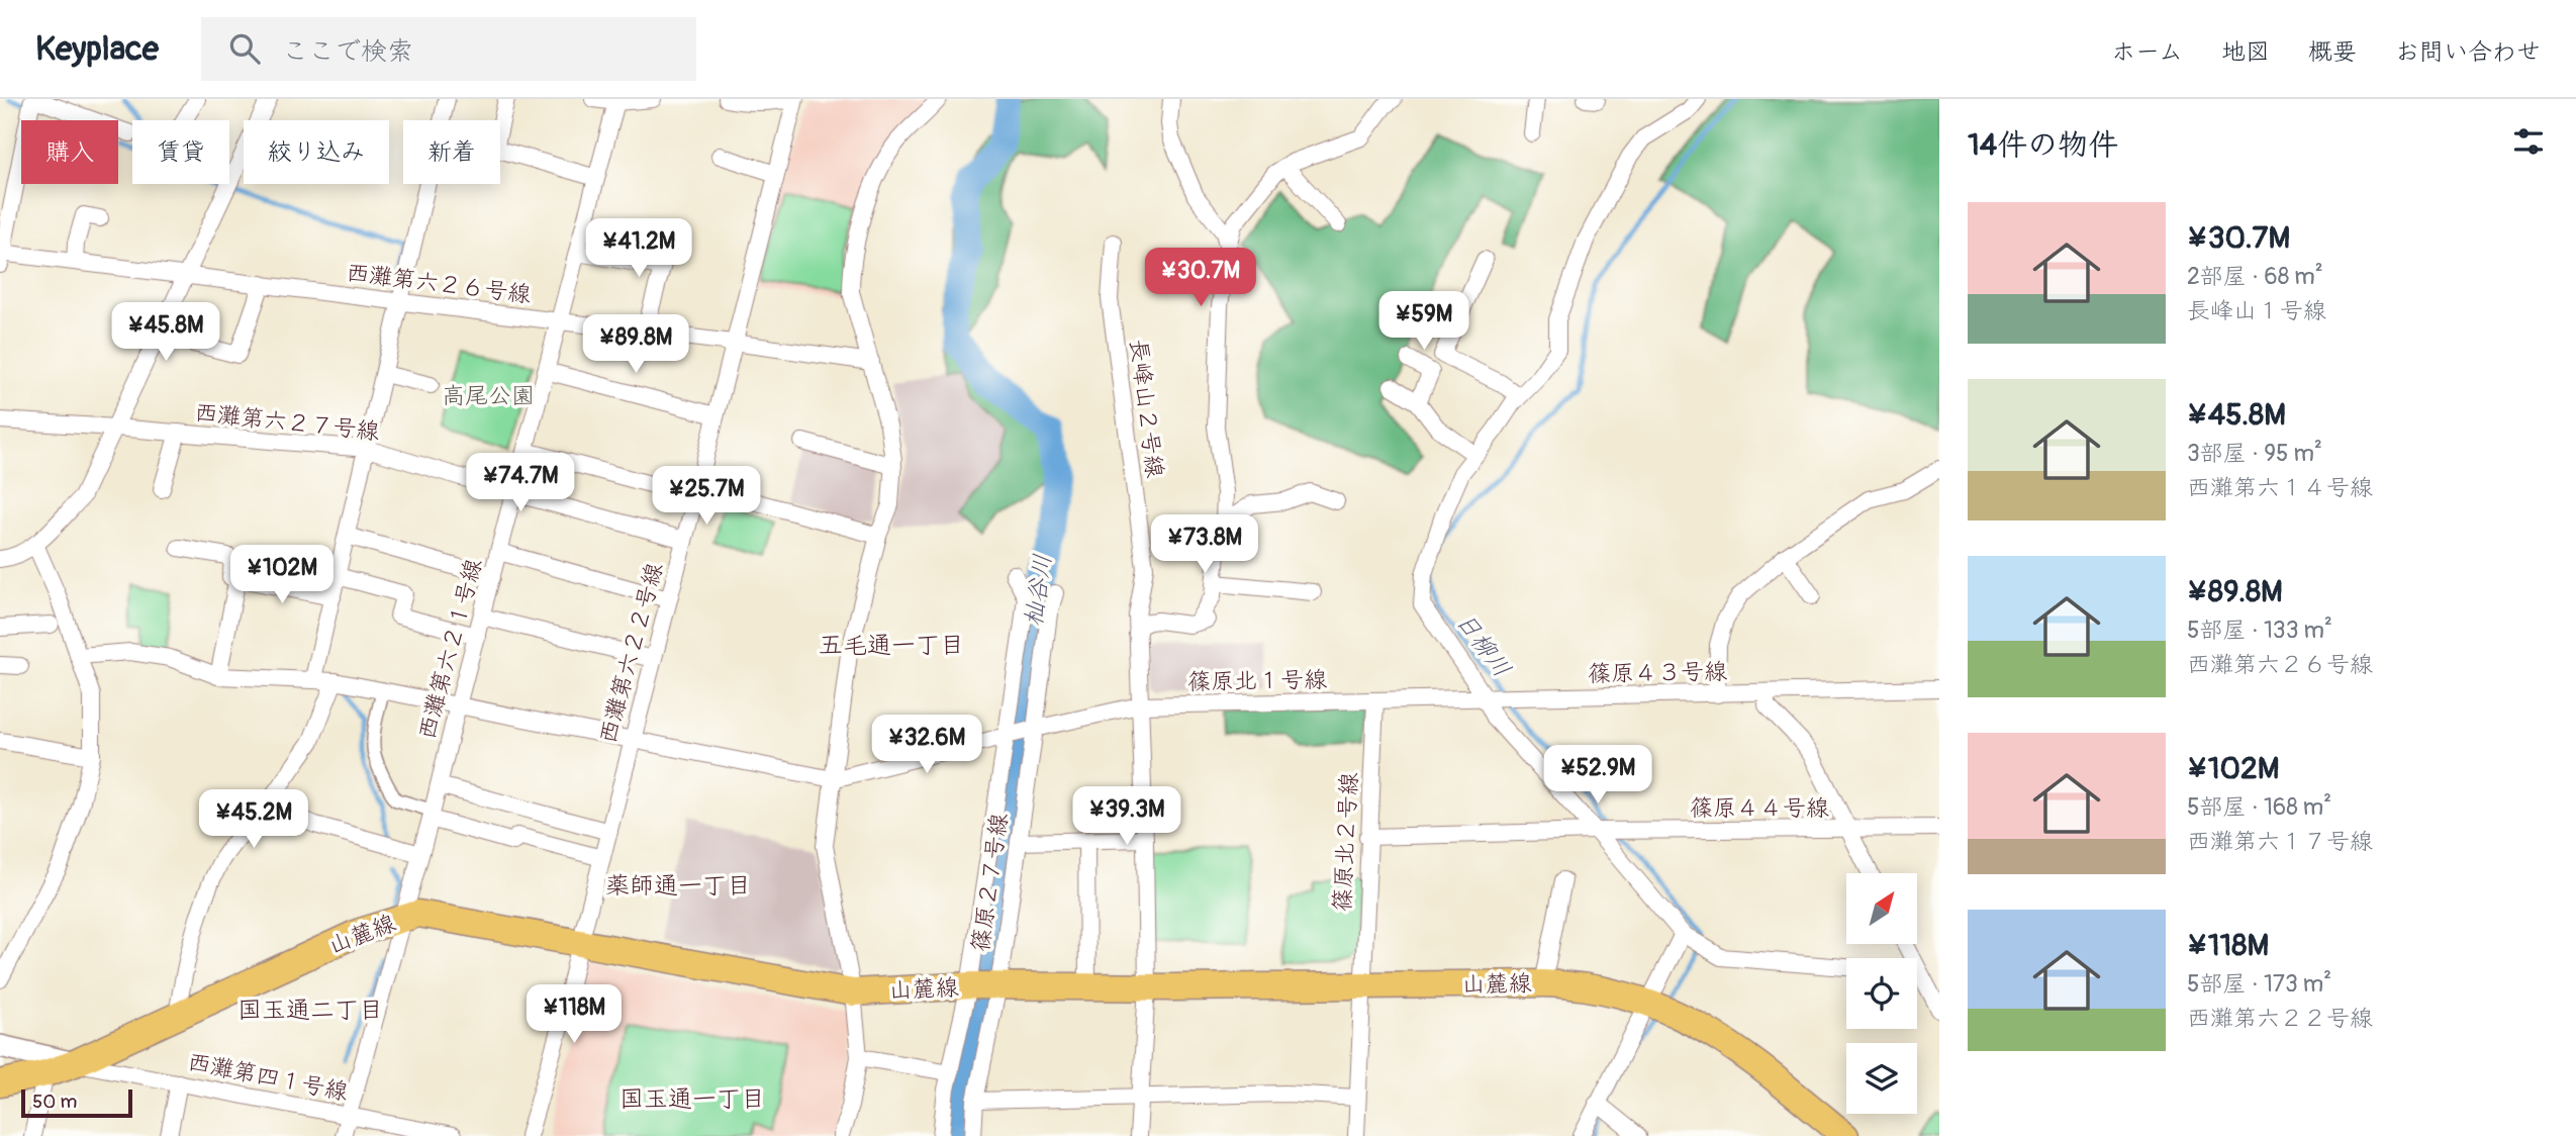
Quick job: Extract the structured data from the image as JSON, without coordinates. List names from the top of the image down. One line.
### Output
{"streets":{"main road":["山麓線"],"street":["西灘第六２６号線","長峰山２号線","西灘第六２７号線","西灘第六２１号線","西灘第六２２号線","篠原４３号線","篠原北１号線","篠原４４号線","篠原北２号線","篠原２７号線","西灘第四１号線"]},"crossings":[["西灘第六２６号線","西灘第六２１号線"],["西灘第六２６号線","西灘第六２２号線"],["長峰山２号線","篠原北１号線"],["長峰山２号線","山麓線"],["西灘第六２７号線","西灘第六２１号線"],["西灘第六２７号線","西灘第六２２号線"],["西灘第六２１号線","山麓線"],["西灘第六２１号線","西灘第四１号線"],["西灘第六２２号線","山麓線"],["篠原４３号線","篠原北１号線"],["篠原４３号線","篠原北２号線"],["篠原北１号線","篠原北２号線"],["篠原北１号線","篠原２７号線"],["篠原４４号線","篠原北２号線"],["篠原北２号線","山麓線"],["篠原２７号線","山麓線"],["山麓線","西灘第四１号線"]],"districts":["五毛通一丁目","薬師通一丁目","国玉通二丁目","国玉通一丁目"],"water":["杣谷川","日柳川"],"parks":["高尾公園"],"scale_bar":"50 m","north":"top right","page":{"header":"Keyplace","search":"ここで検索","nav":["ホーム","地図","概要","お問い合わせ"],"heading":"14件の物件","chip":["購入","賃貸","絞り込み","新着"],"list":[{"name":"¥30.7M","note":"2部屋 · 68 m² · 長峰山１号線"},{"name":"¥45.8M","note":"3部屋 · 95 m² · 西灘第六１４号線"},{"name":"¥89.8M","note":"5部屋 · 133 m² · 西灘第六２６号線"},{"name":"¥102M","note":"5部屋 · 168 m² · 西灘第六１７号線"},{"name":"¥118M","note":"5部屋 · 173 m² · 西灘第六２２号線"}],"price":["¥41.2M","¥30.7M","¥59M","¥45.8M","¥89.8M","¥74.7M","¥25.7M","¥73.8M","¥102M","¥32.6M","¥52.9M","¥39.3M","¥45.2M","¥118M"],"scale":"50 m"}}
